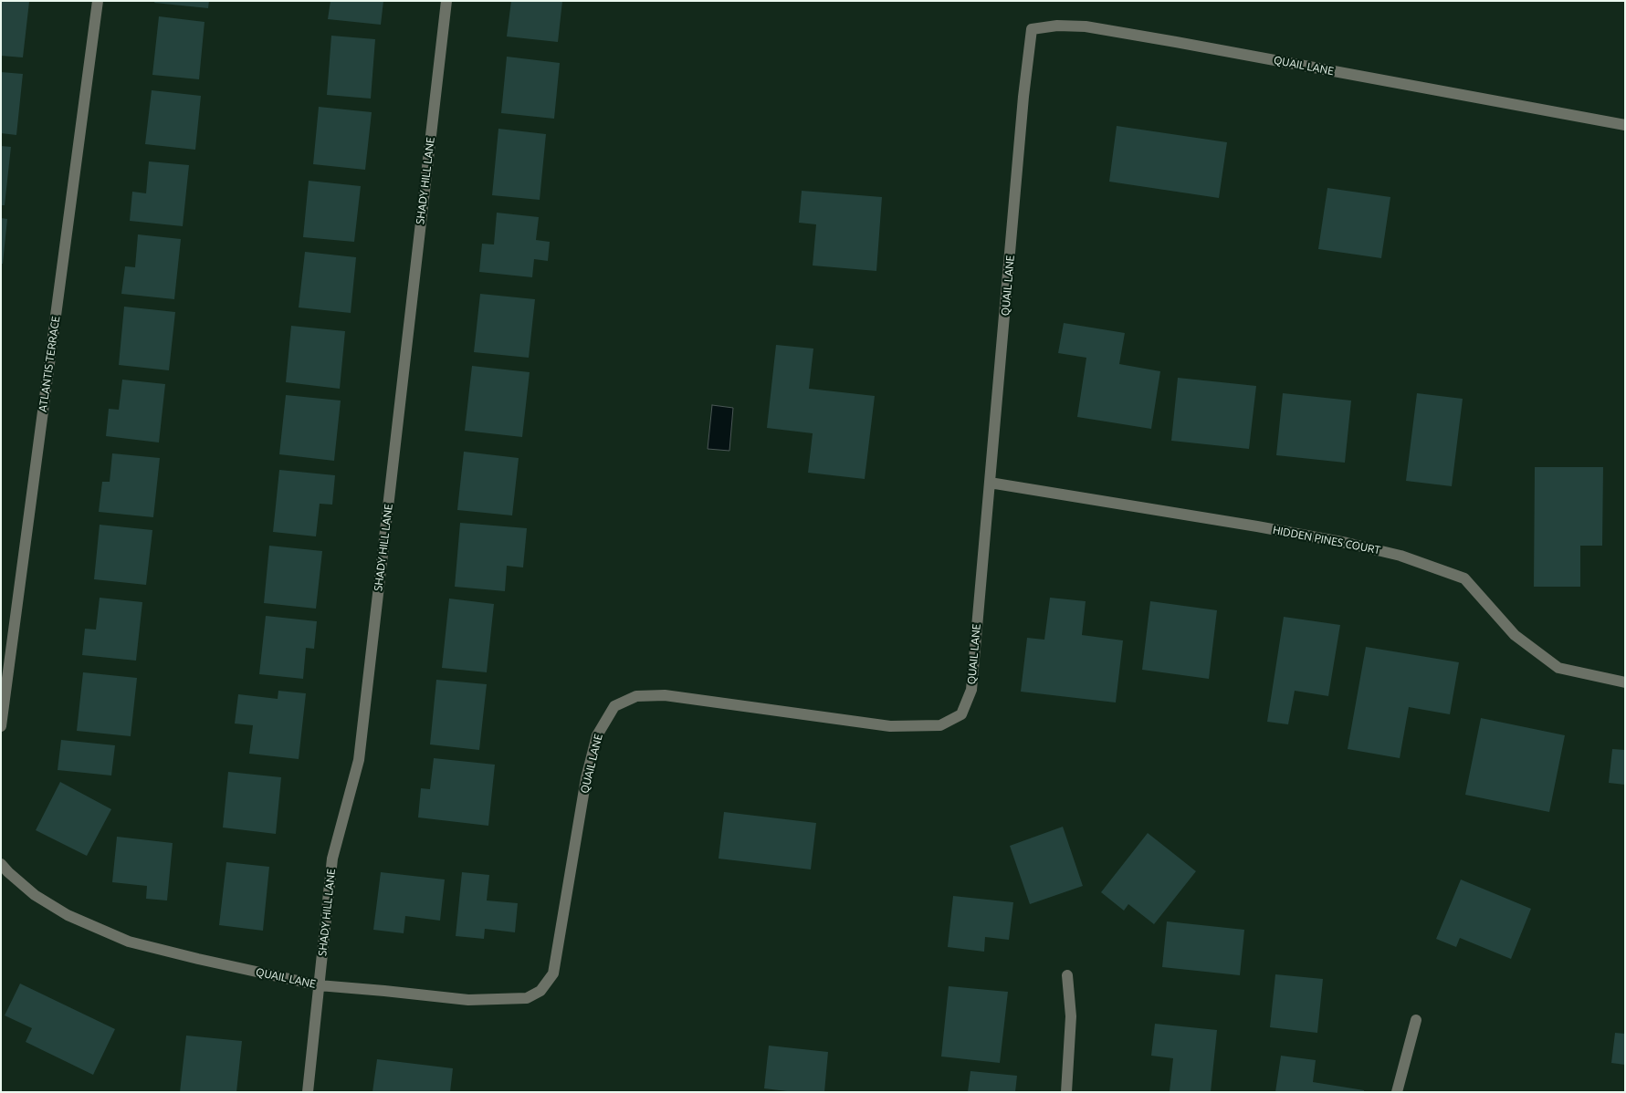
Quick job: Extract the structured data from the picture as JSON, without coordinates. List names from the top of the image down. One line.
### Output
{"streets":{"street":["QUAIL LANE","SHADY HILL LANE","ATLANTIS TERRACE","HIDDEN PINES COURT"]},"crossings":[["QUAIL LANE","SHADY HILL LANE"],["QUAIL LANE","HIDDEN PINES COURT"]]}
